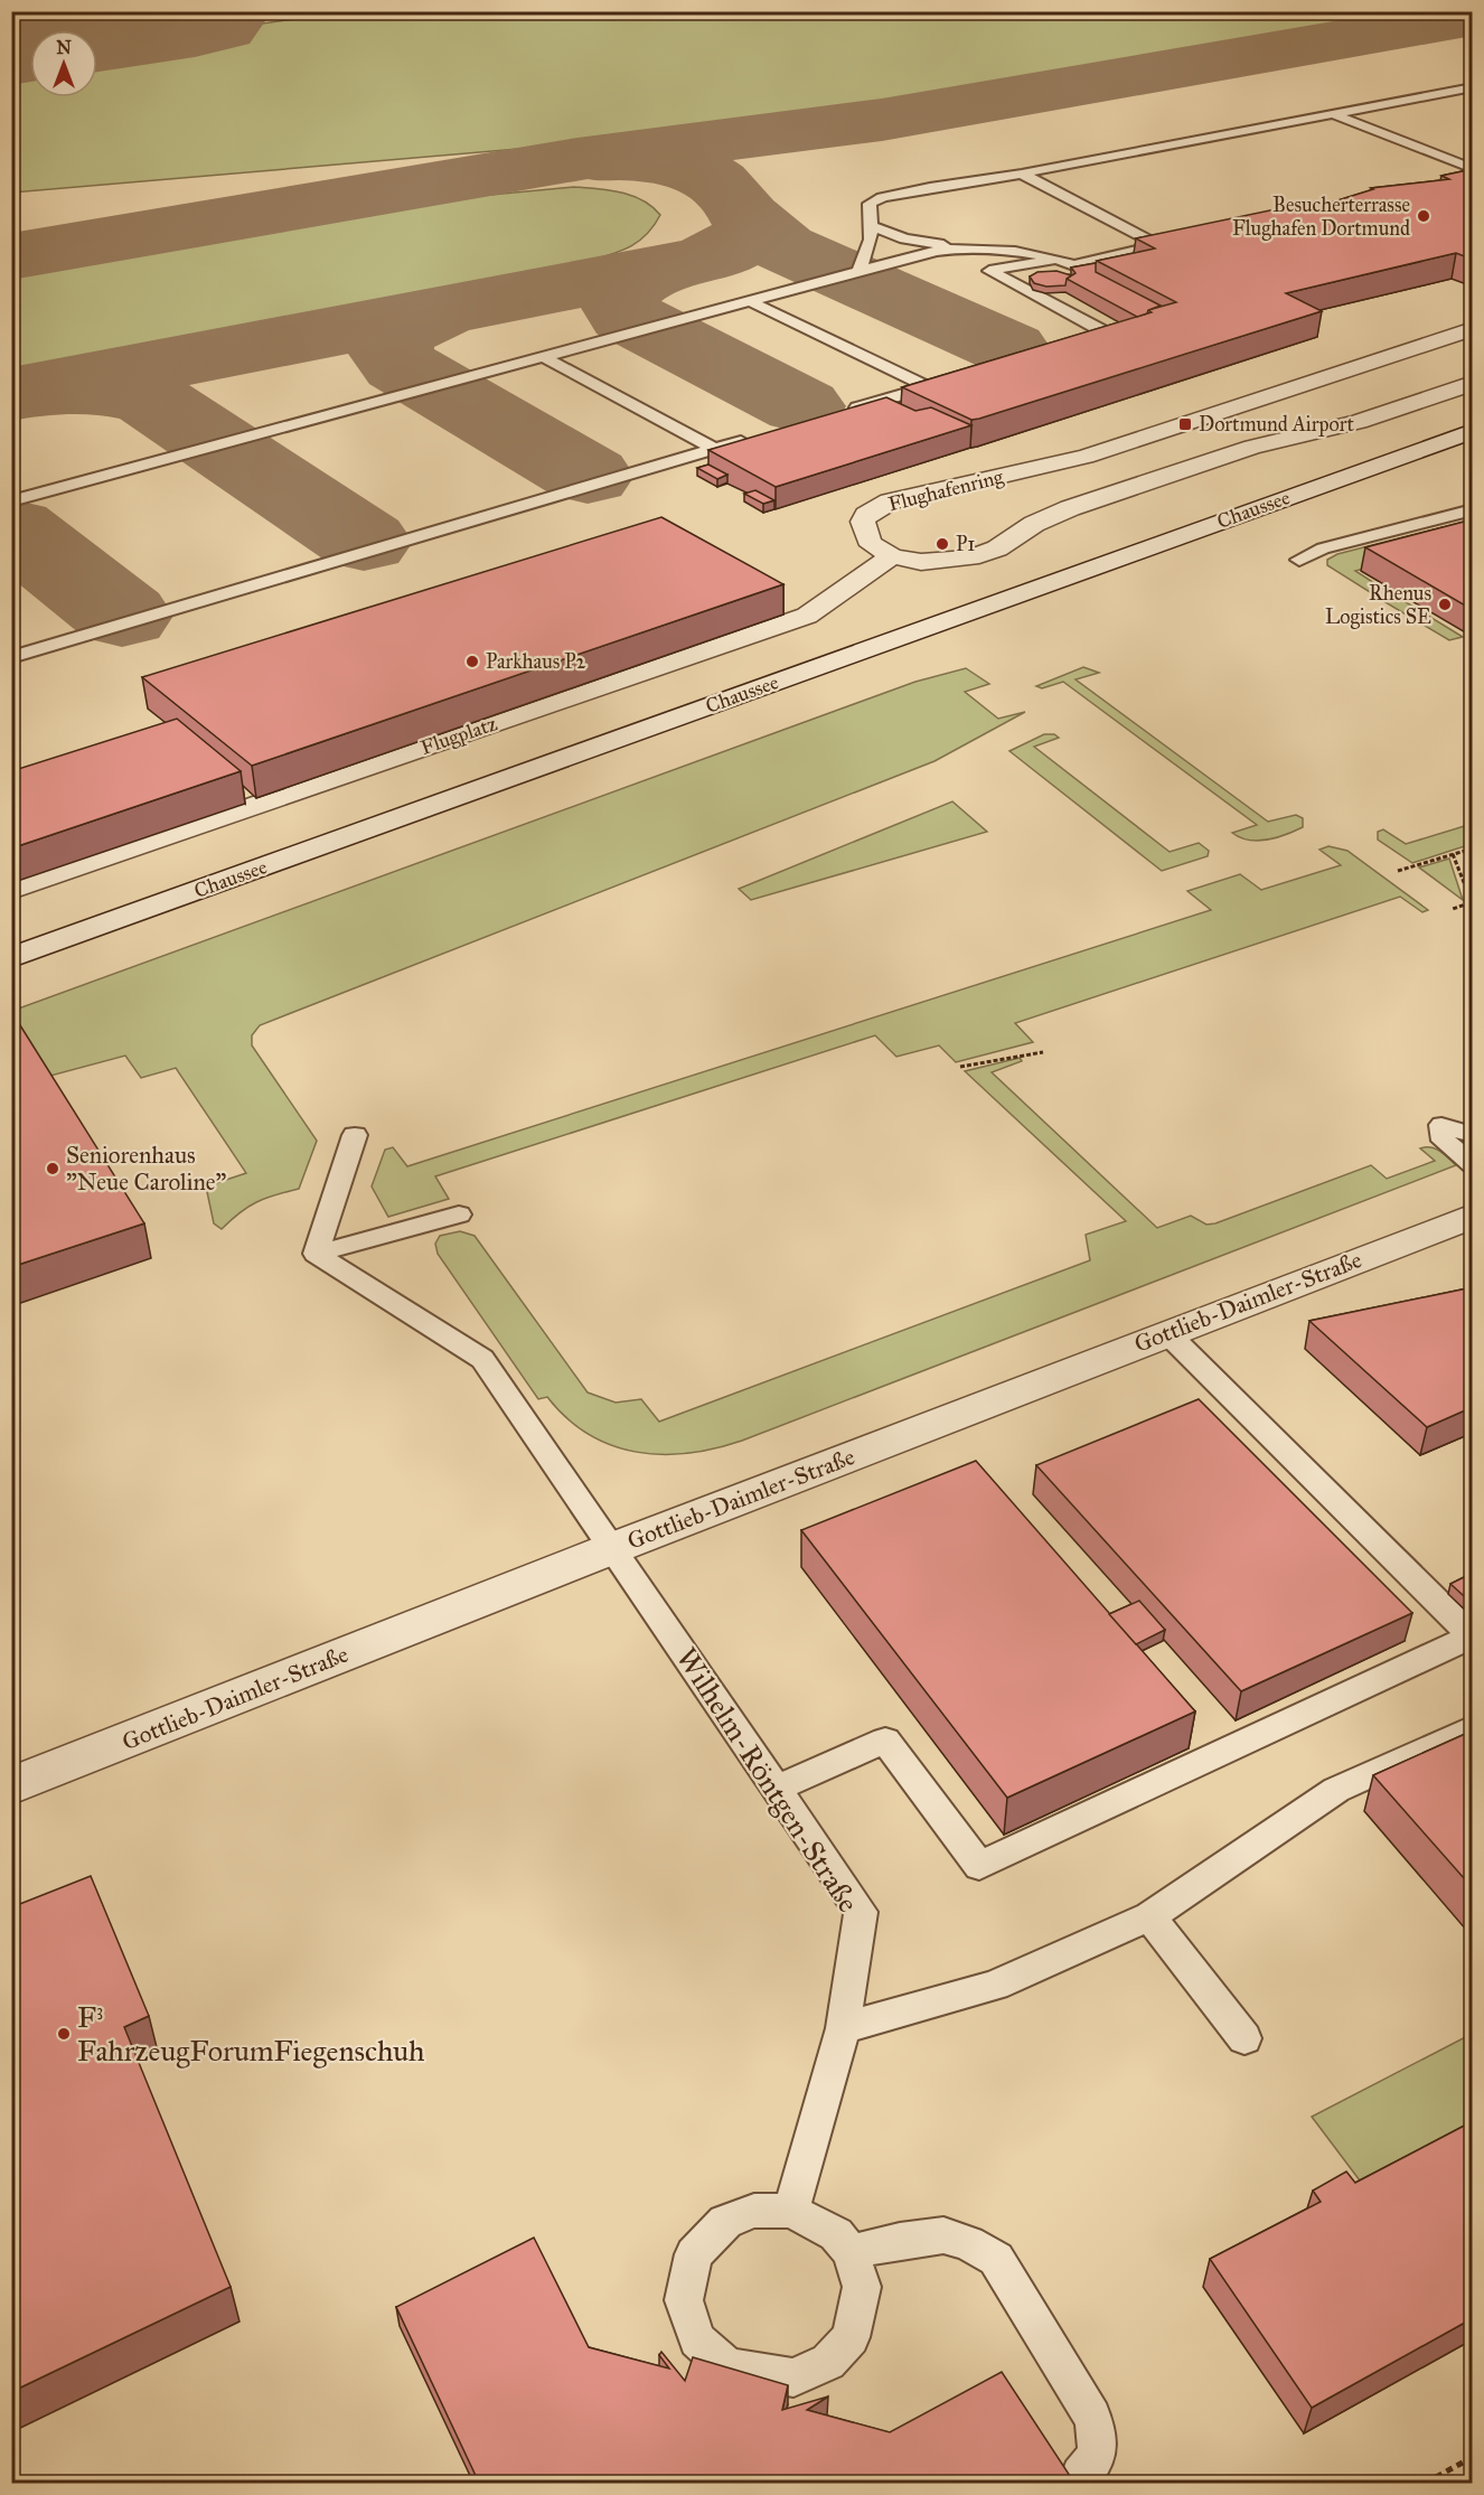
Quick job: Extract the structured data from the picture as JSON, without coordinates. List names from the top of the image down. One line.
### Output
{"streets":{"street":["Flughafenring","Chaussee","Flugplatz","Gottlieb-Daimler-Straße"],"lane":["Wilhelm-Röntgen-Straße"]},"crossings":[["Flughafenring","Flugplatz"],["Gottlieb-Daimler-Straße","Wilhelm-Röntgen-Straße"]],"places":{"other":["Besucherterrasse Flughafen Dortmund","P1","Rhenus Logistics SE","Parkhaus P2","Seniorenhaus \"Neue Caroline\"","F³ FahrzeugForumFiegenschuh"],"transit":["Dortmund Airport"]},"north":"top"}
